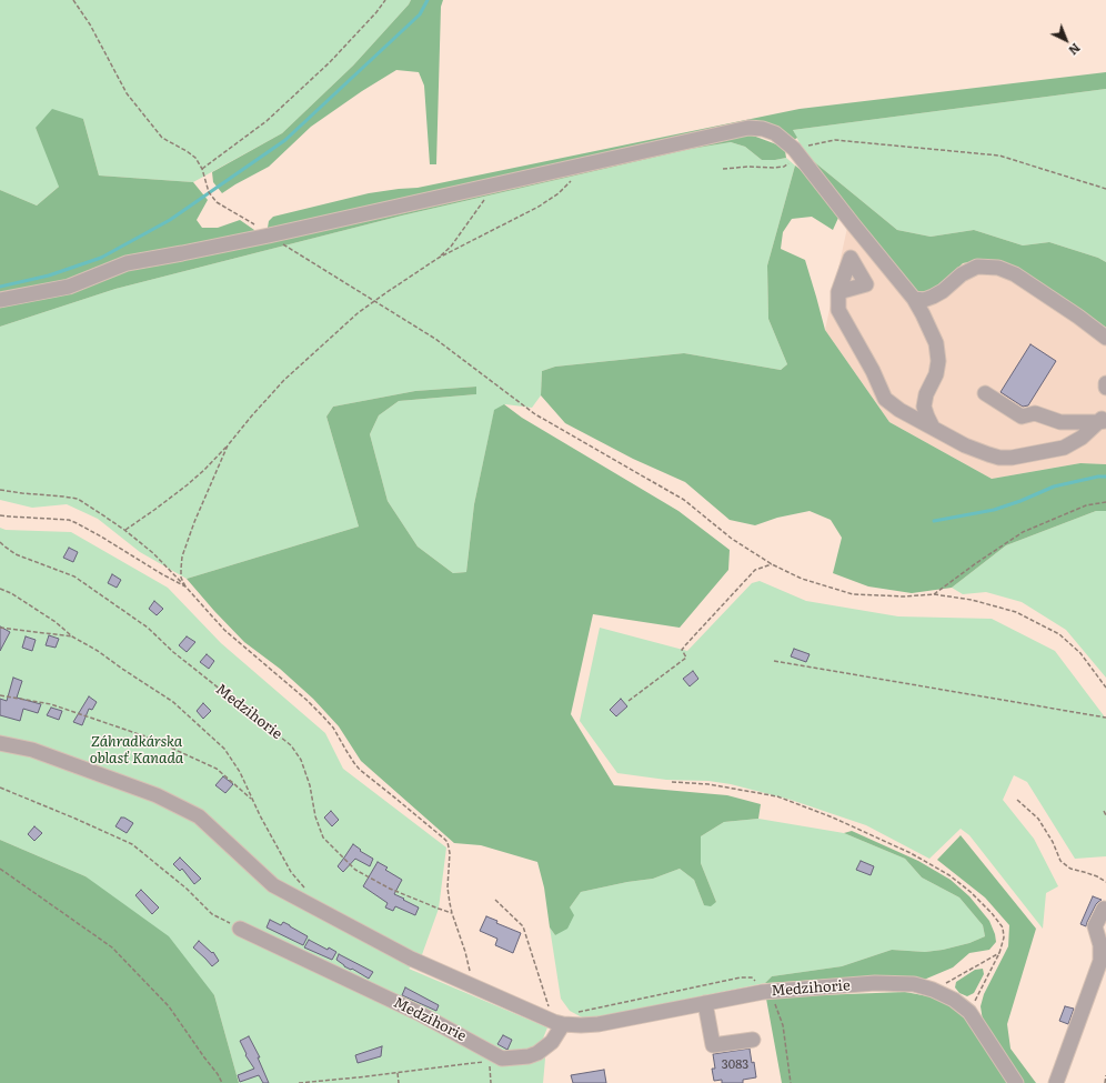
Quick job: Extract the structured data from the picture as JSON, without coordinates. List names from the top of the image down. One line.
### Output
{"streets":{"street":["Medzihorie"]},"parks":["Záhradkárska oblasť Kanada"],"house_numbers":["3083"],"north":"bottom right"}
